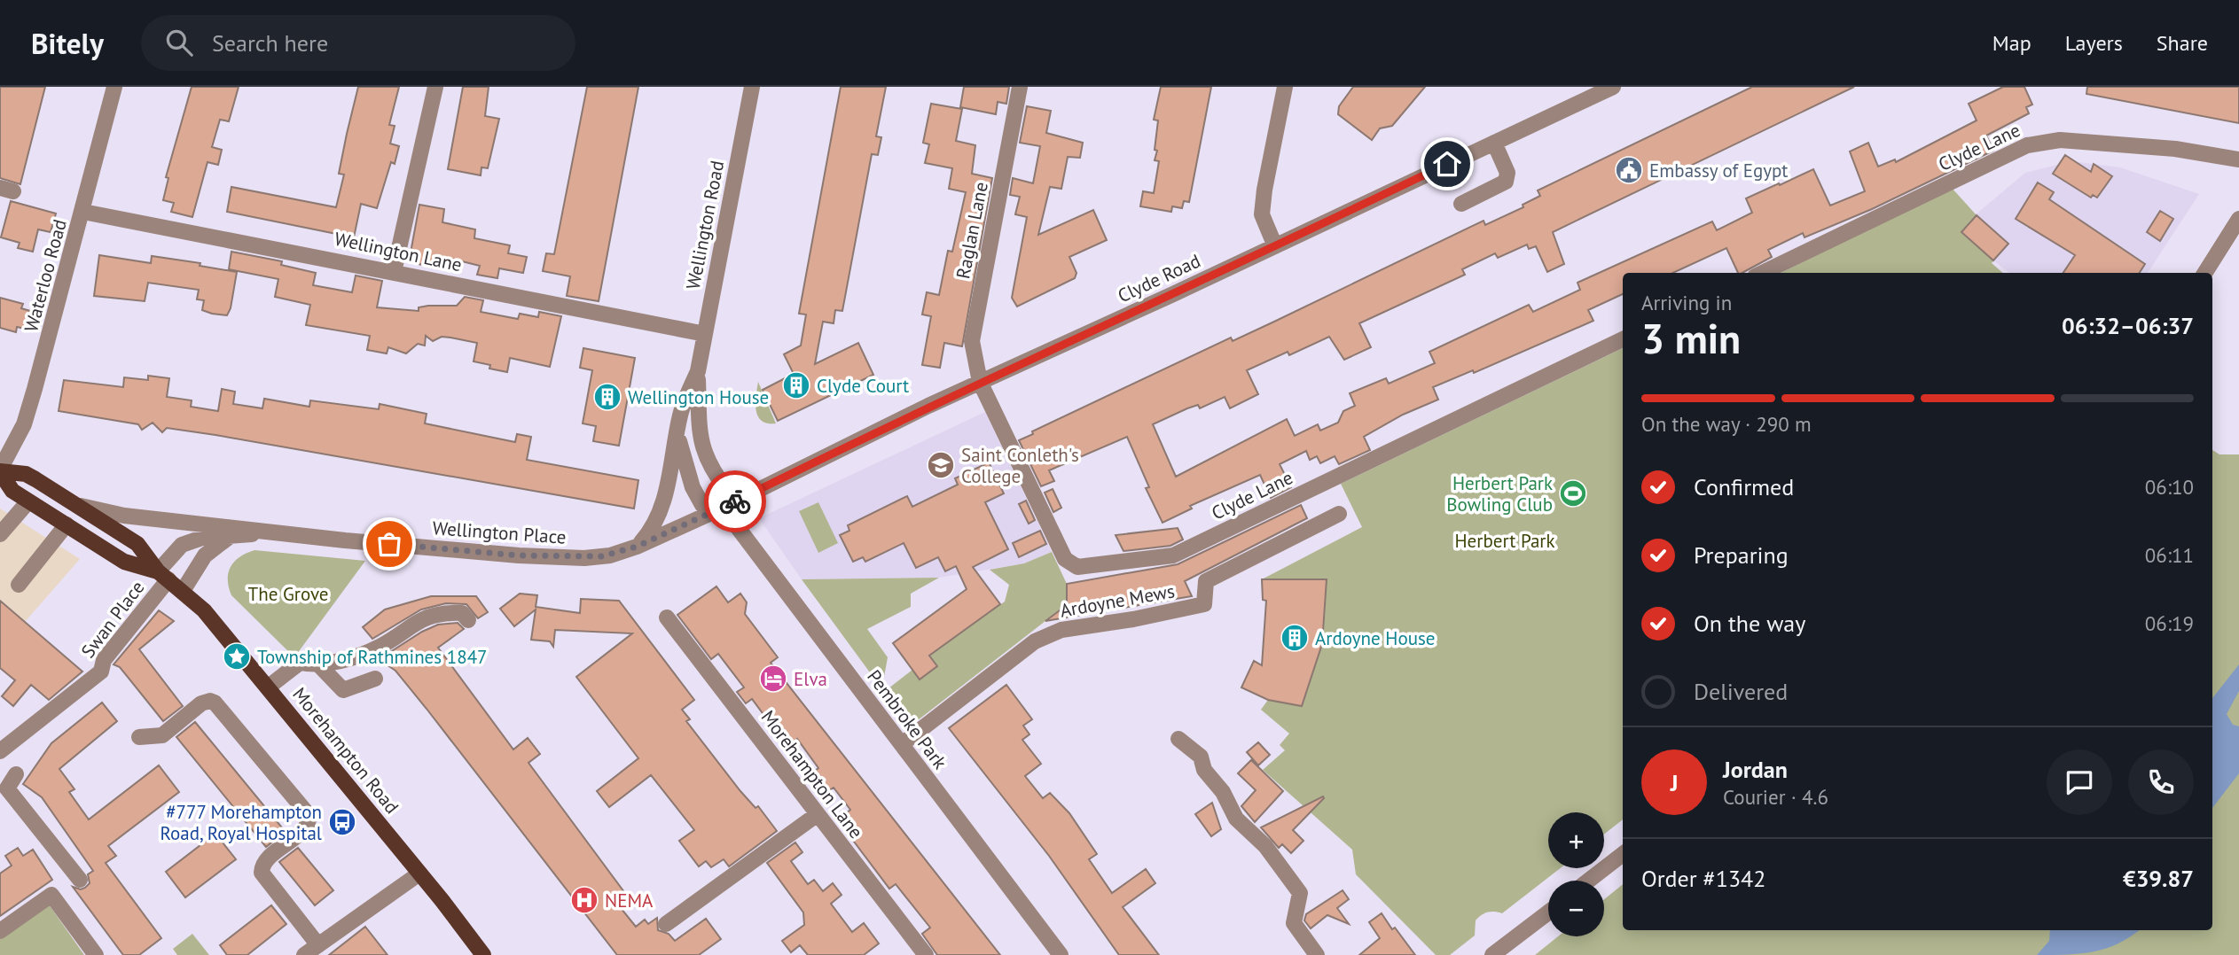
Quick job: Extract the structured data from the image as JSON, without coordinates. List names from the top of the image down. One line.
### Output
{"streets":{"main road":["Morehampton Road"],"street":["Clyde Lane","Wellington Road","Raglan Lane","Wellington Lane","Waterloo Road","Clyde Road","Wellington Place","Ardoyne Mews","Swan Place","Pembroke Park","Morehampton Lane"]},"crossings":[["Clyde Lane","Raglan Lane"],["Clyde Lane","Clyde Road"],["Wellington Road","Wellington Lane"],["Wellington Road","Clyde Road"],["Wellington Road","Wellington Place"],["Wellington Road","Pembroke Park"],["Raglan Lane","Clyde Road"],["Wellington Lane","Waterloo Road"],["Clyde Road","Wellington Place"],["Clyde Road","Pembroke Park"],["Wellington Place","Swan Place"],["Wellington Place","Pembroke Park"],["Wellington Place","Morehampton Road"],["Ardoyne Mews","Pembroke Park"],["Swan Place","Morehampton Road"]],"parks":["Herbert Park","The Grove"],"places":{"public building":["Embassy of Egypt"],"building":["Clyde Court","Wellington House","Ardoyne House"],"school or university":["Saint Conleth's College"],"sports":["Herbert Park Bowling Club"],"place":["Township of Rathmines 1847"],"hotel":["Elva"],"bus stop":["#777 Morehampton Road, Royal Hospital"],"hospital":["NEMA"]},"page":{"header":"Bitely","search":"Search here","nav":["Map","Layers","Share"],"heading":["3 min","Arriving in","06:32–06:37"],"panel":["Jordan","Courier · 4.6","Order #1342","€39.87"],"bar":"On the way · 290 m","list":[["Confirmed","06:10"],["Preparing","06:11"],["On the way","06:19"],"Delivered"],"round":"J","map_buttons":["+","−"]}}
